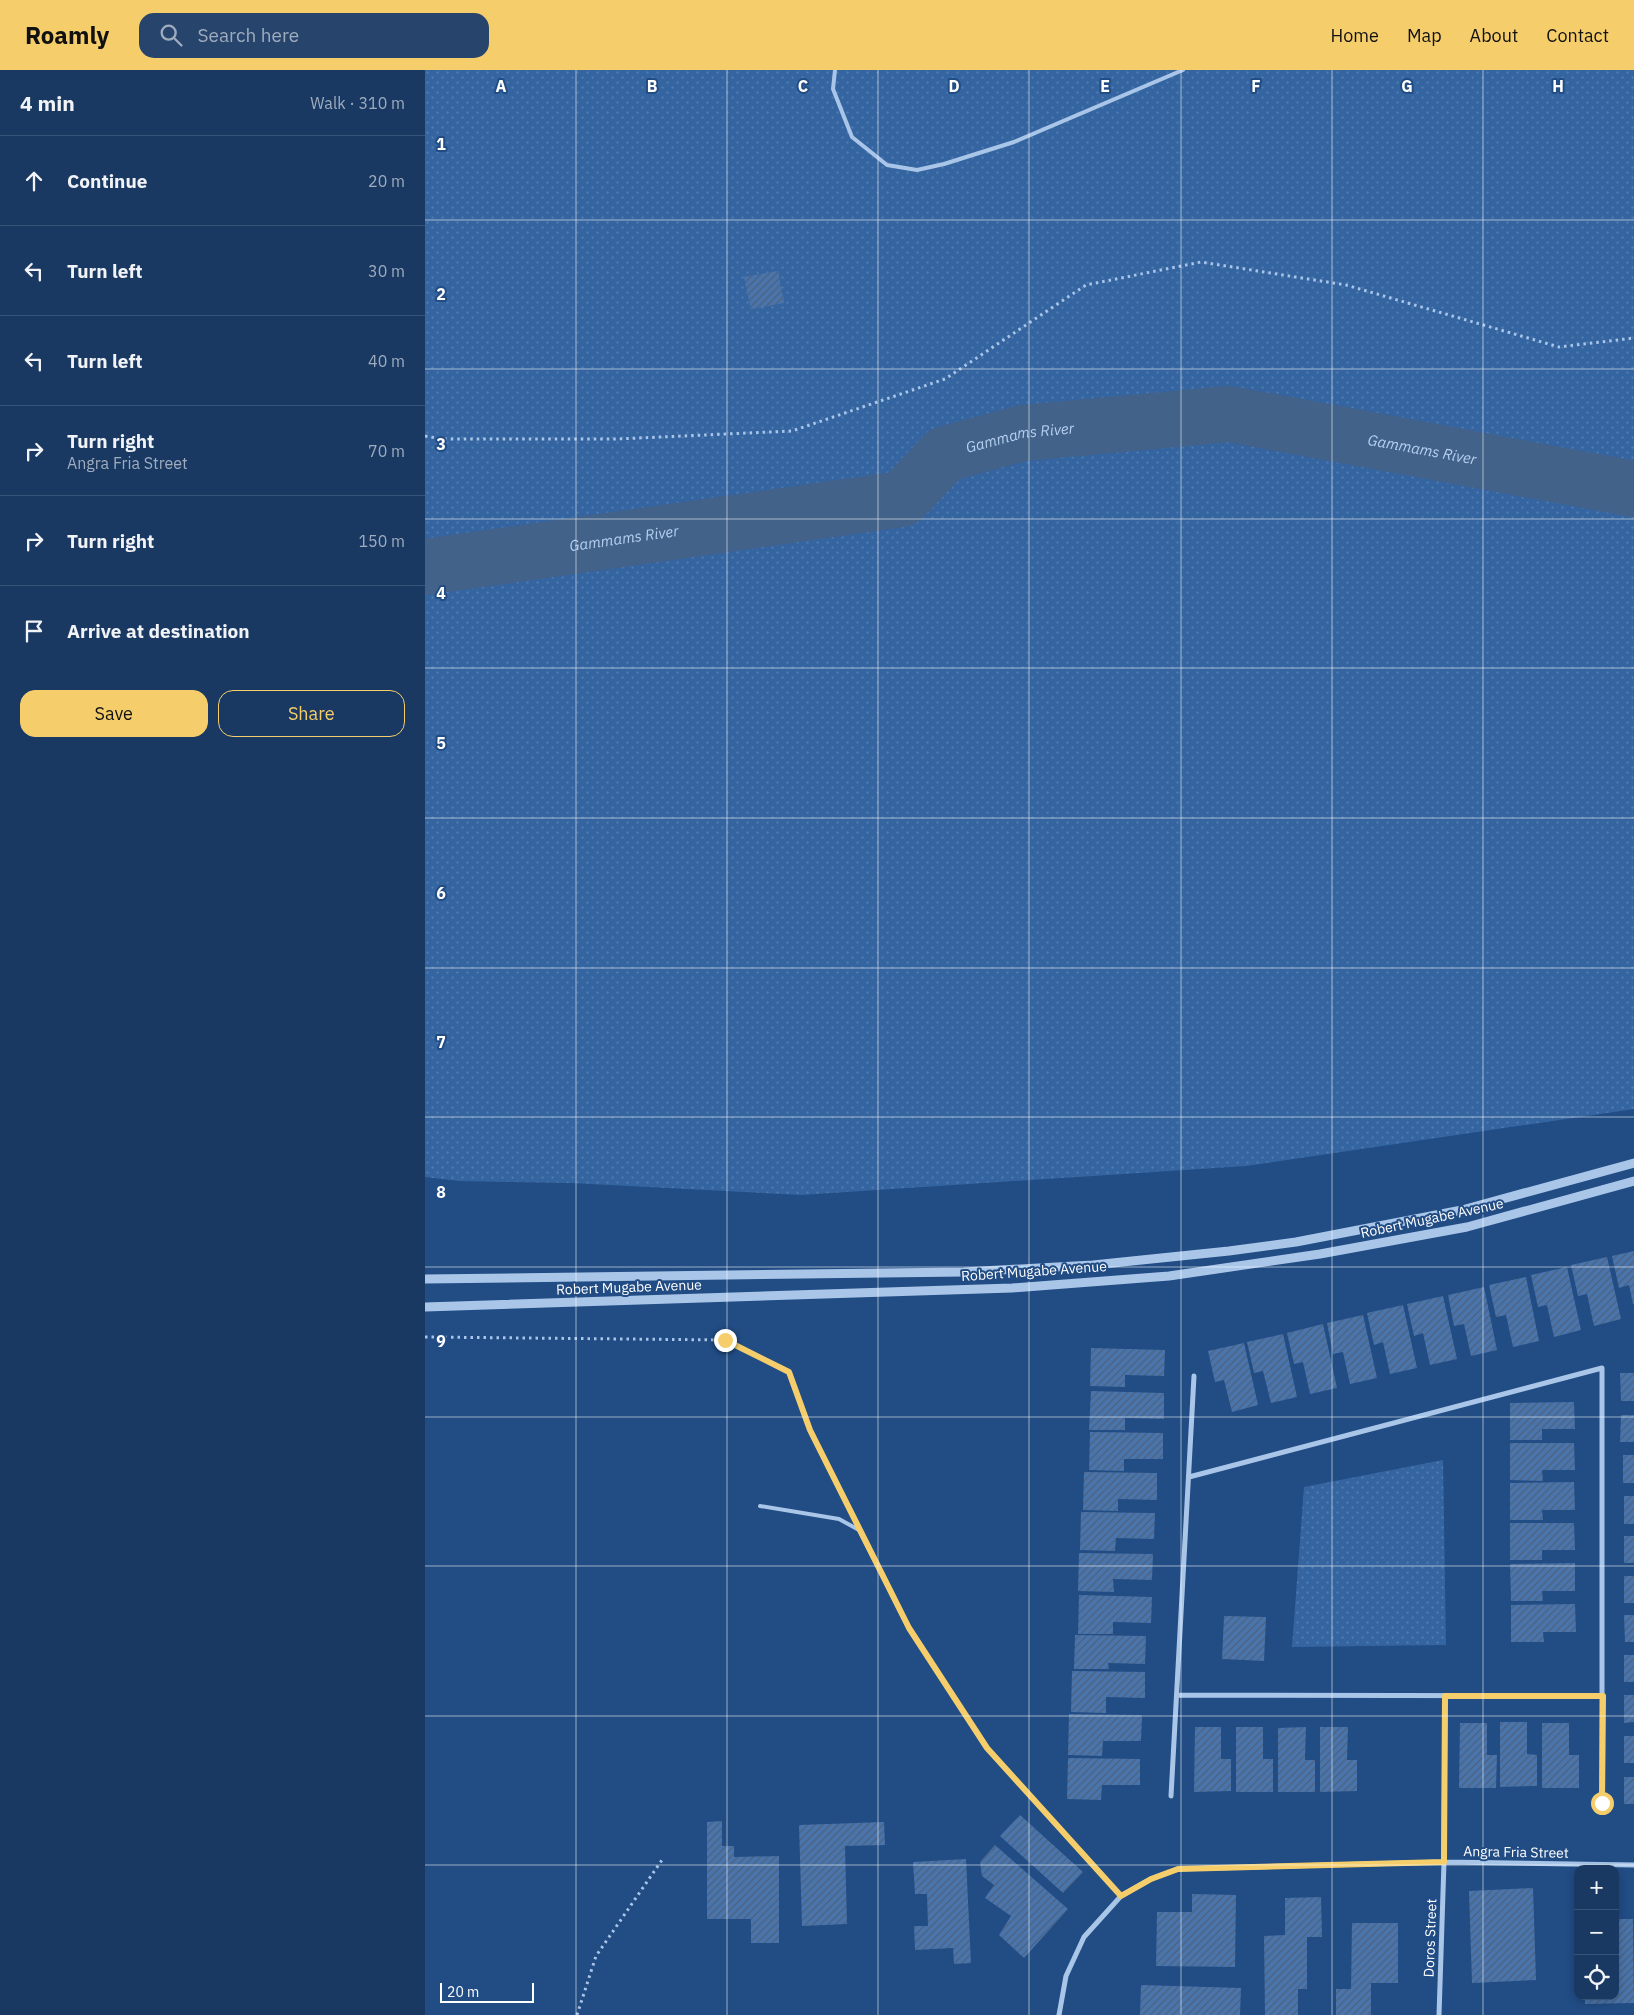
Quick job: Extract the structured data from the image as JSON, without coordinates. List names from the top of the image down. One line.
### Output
{"streets":{"street":["Robert Mugabe Avenue","Angra Fria Street","Doros Street"]},"crossings":[["Angra Fria Street","Doros Street"]],"water":["Gammams River"],"scale_bar":"20 m","page":{"header":"Roamly","search":"Search here","nav":["Home","Map","About","Contact"],"heading":["4 min","Walk · 310 m"],"list":[["Continue","20 m"],["Turn left","30 m"],["Turn left","40 m"],["Turn right","Angra Fria Street","70 m"],["Turn right","150 m"],"Arrive at destination"],"buttons":["Save","Share"],"map_buttons":["+","−"],"scale":"20 m"},"grid":{"columns":["A","B","C","D","E","F","G","H"],"rows":["1","2","3","4","5","6","7","8","9"]}}
